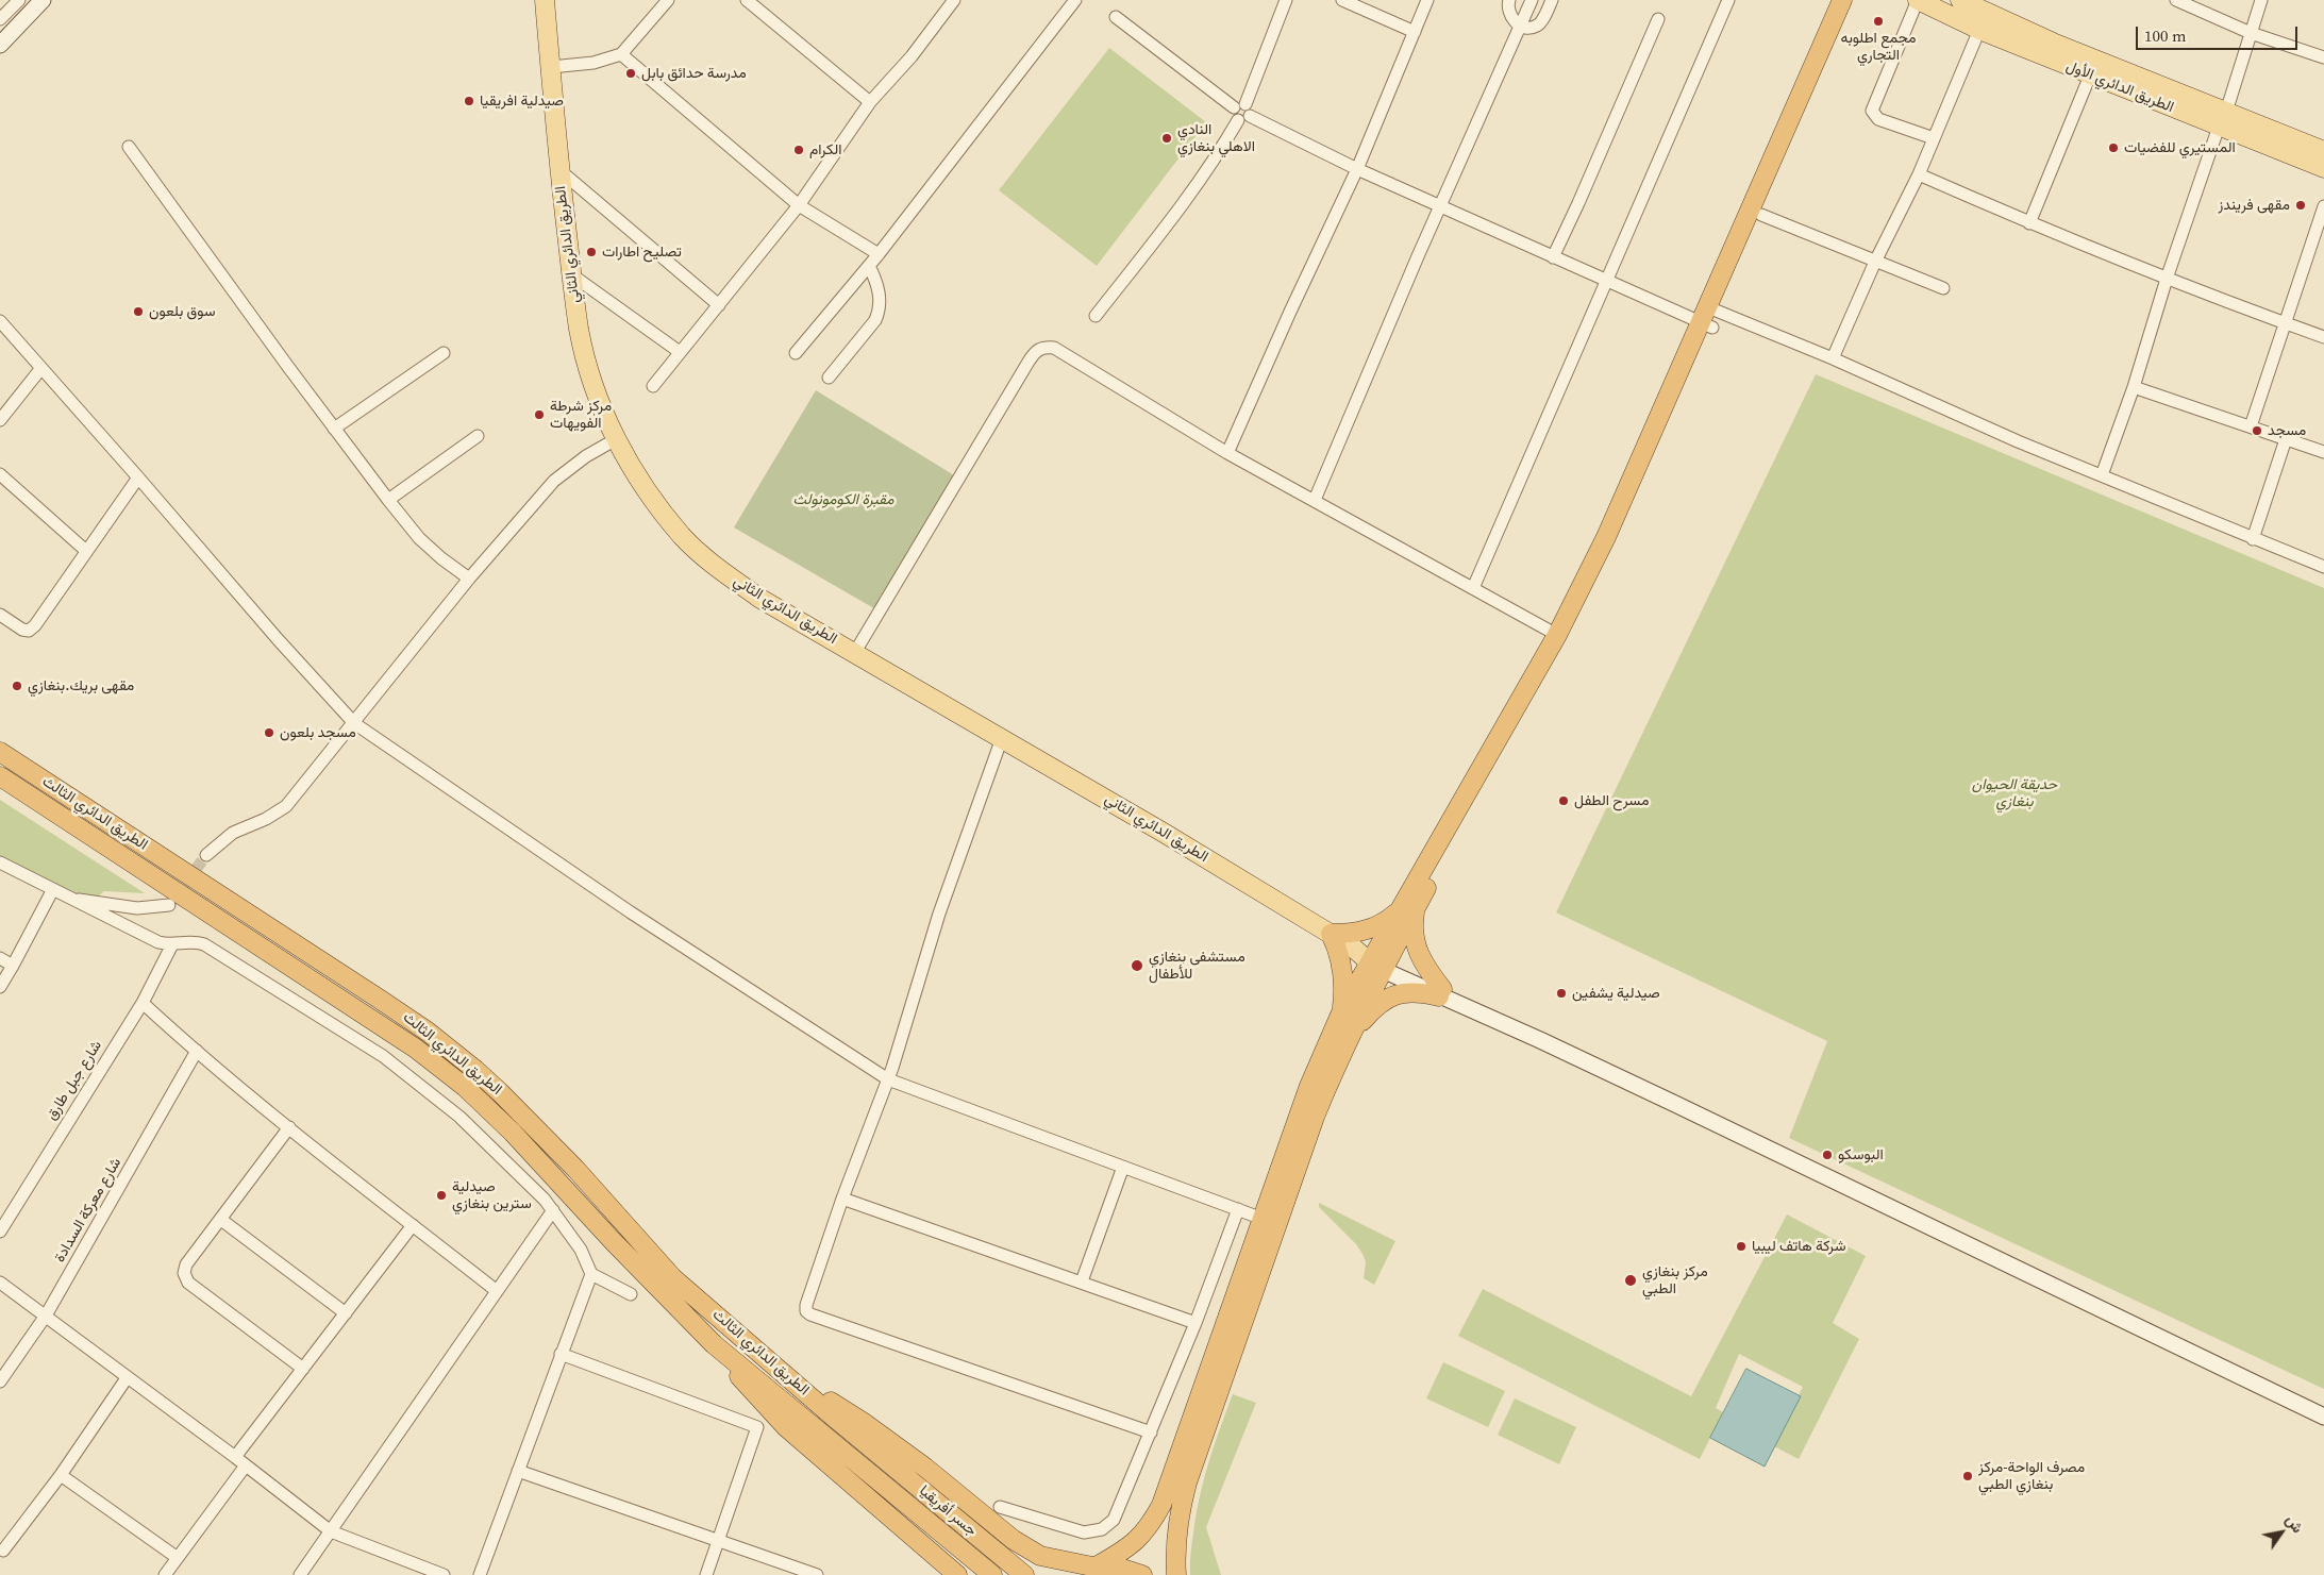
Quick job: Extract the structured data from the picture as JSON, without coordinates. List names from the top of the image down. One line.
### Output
{"streets":{"highway":["الطريق الدائري الثالث","جسر أفريقيا"],"main road":["الطريق الدائري الأول","الطريق الدائري الثاني"],"street":["شارع جبل طارق","شارع معركة السدادة"]},"crossings":[["الطريق الدائري الثالث","جسر أفريقيا"]],"parks":["مقبرة الكومونولث","حديقة الحيوان بنغازي"],"places":["مجمع اطلوبه التجاري","مدرسة حدائق بابل","صيدلية افريقيا","النادي الاهلي بنغازي","المستيري للفضيات","الكرام","مقهى فريندز","تصليح اطارات","سوق بلعون","مركز شرطة الفويهات","مسجد","مقهى بريك.بنغازي","مسجد بلعون","مسرح الطفل","مستشفى بنغازي للأطفال","صيدلية يشفين","البوسكو","صيدلية سترين بنغازي","شركة هاتف ليبيا","مركز بنغازي الطبي","مصرف الواحة-مركز بنغازي الطبي"],"scale_bar":"100 m","north":"top right"}
